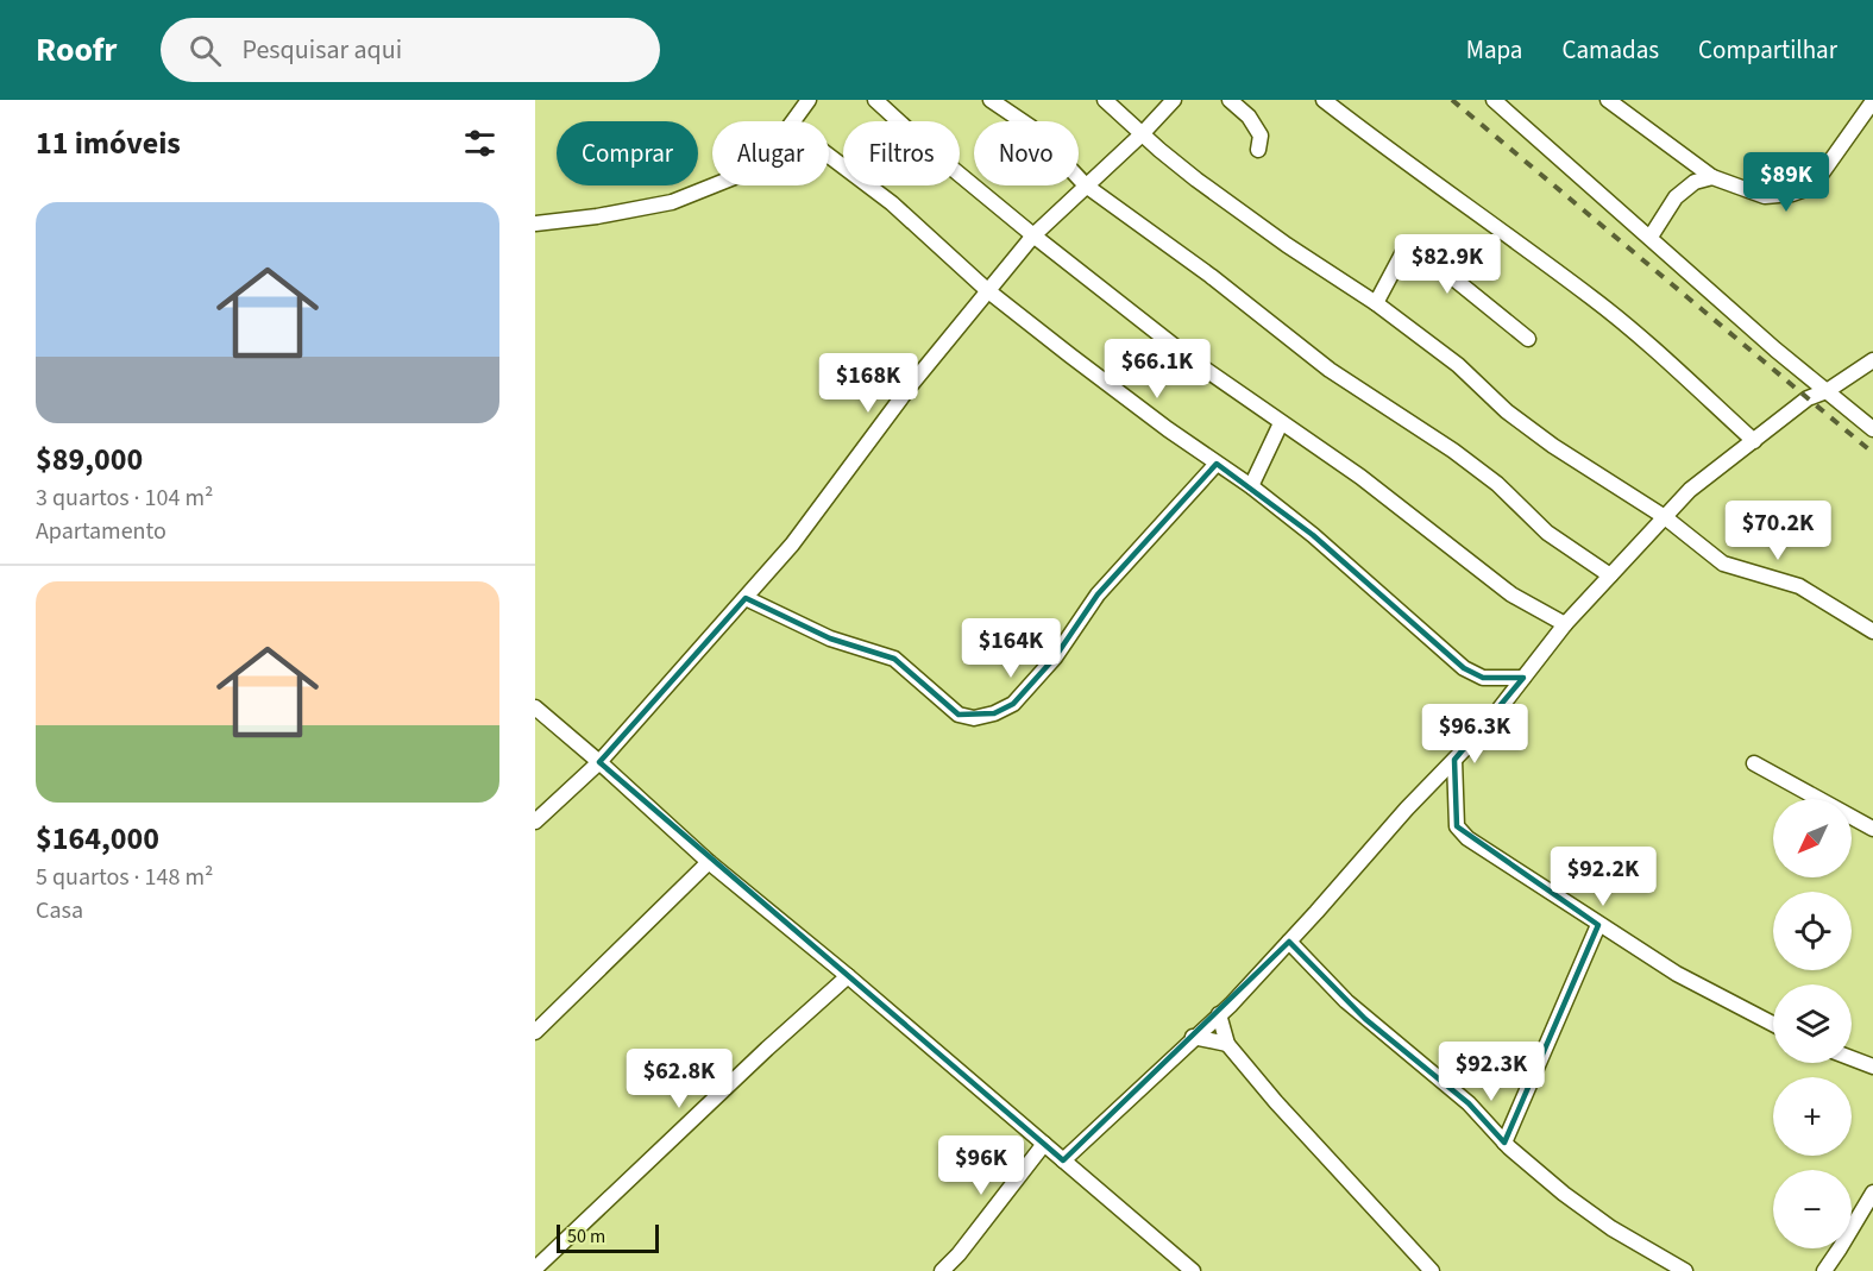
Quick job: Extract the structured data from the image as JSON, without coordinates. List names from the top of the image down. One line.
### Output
{"scale_bar":"50 m","north":"bottom left","page":{"header":"Roofr","search":"Pesquisar aqui","nav":["Mapa","Camadas","Compartilhar"],"heading":"11 imóveis","chip":["Comprar","Alugar","Filtros","Novo"],"price":["$89K","$82.9K","$66.1K","$168K","$70.2K","$164K","$96.3K","$92.2K","$92.3K","$62.8K","$96K"],"list":[{"name":"$89,000","note":"3 quartos · 104 m² · Apartamento"},{"name":"$164,000","note":"5 quartos · 148 m² · Casa"}],"map_buttons":["+","−"],"scale":"50 m"}}
